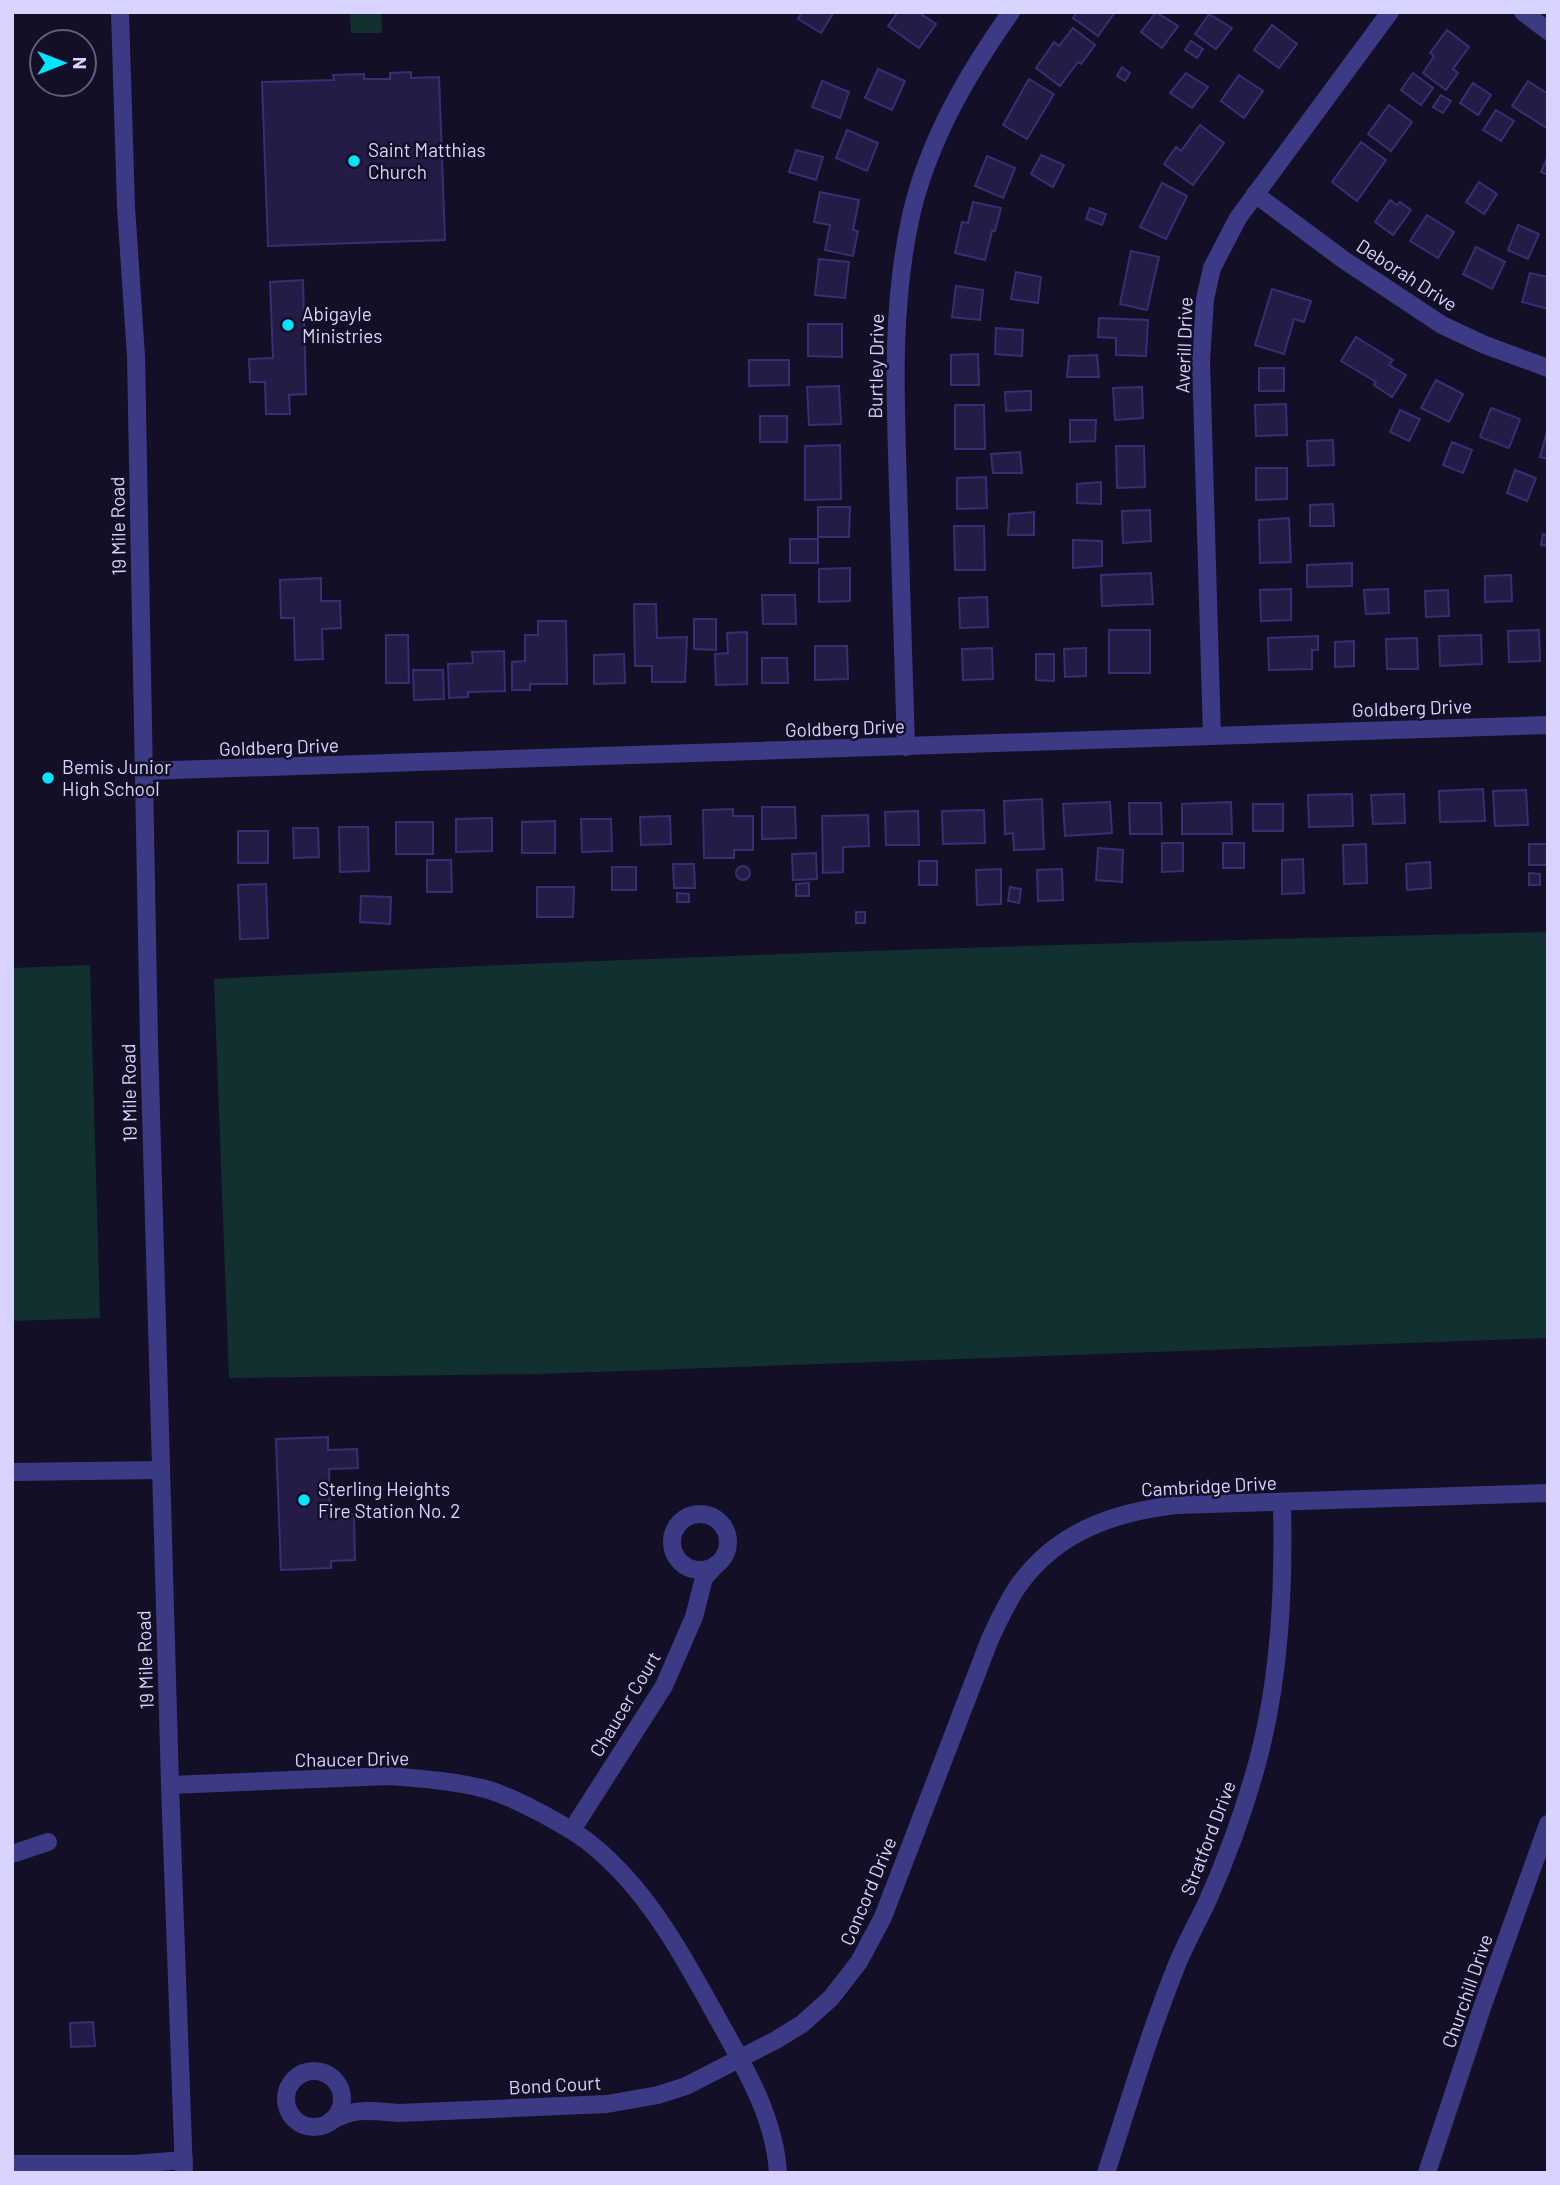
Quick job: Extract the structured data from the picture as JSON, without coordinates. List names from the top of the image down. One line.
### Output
{"streets":{"street":["Deborah Drive","Averill Drive","Burtley Drive","19 Mile Road","Goldberg Drive","Cambridge Drive","Chaucer Court","Chaucer Drive","Stratford Drive","Concord Drive","Churchill Drive","Bond Court"]},"crossings":[["Deborah Drive","Averill Drive"],["Averill Drive","Goldberg Drive"],["Burtley Drive","Goldberg Drive"],["19 Mile Road","Goldberg Drive"],["19 Mile Road","Chaucer Drive"],["Cambridge Drive","Stratford Drive"],["Cambridge Drive","Concord Drive"],["Chaucer Court","Chaucer Drive"],["Chaucer Drive","Concord Drive"],["Chaucer Drive","Bond Court"],["Concord Drive","Bond Court"]],"places":["Saint Matthias Church","Abigayle Ministries","Bemis Junior High School","Sterling Heights Fire Station No. 2"],"north":"right"}
